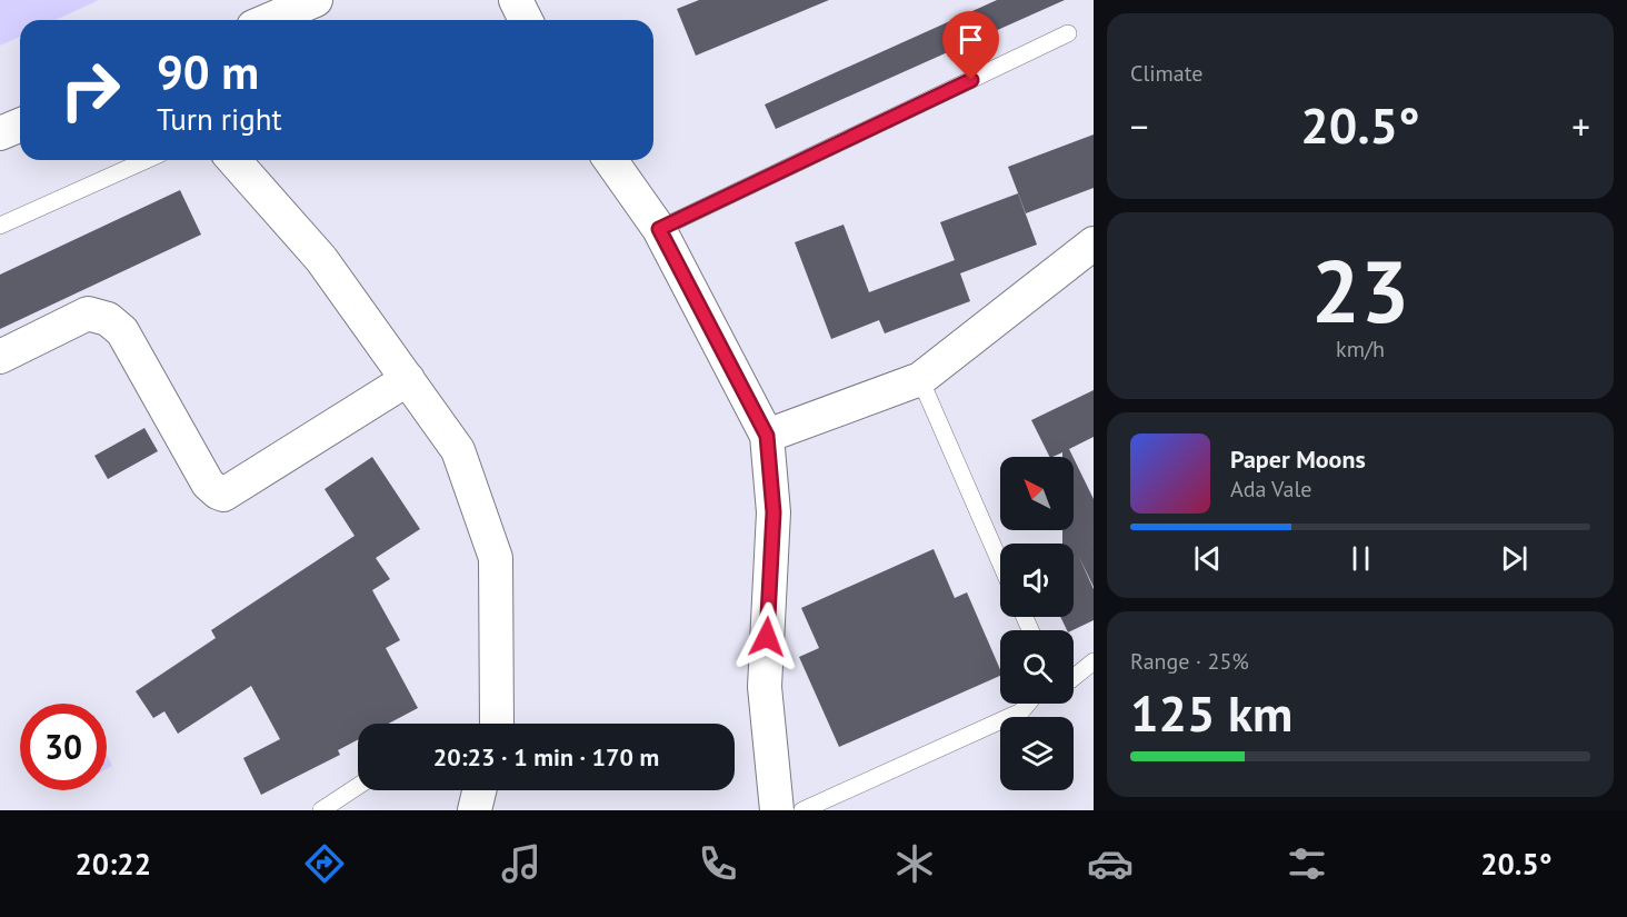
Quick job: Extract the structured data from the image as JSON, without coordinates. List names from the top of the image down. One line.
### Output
{"north":"top left","page":{"tile":["Climate",["23","km/h"],["Range · 25%","125 km"]],"turn":["90 m","Turn right"],"heat":["−","20.5°","+"],"song":["Paper Moons","Ada Vale"],"limit":"30","trip":"20:23 · 1 min · 170 m","tabs":["20:22","20.5°"]}}
